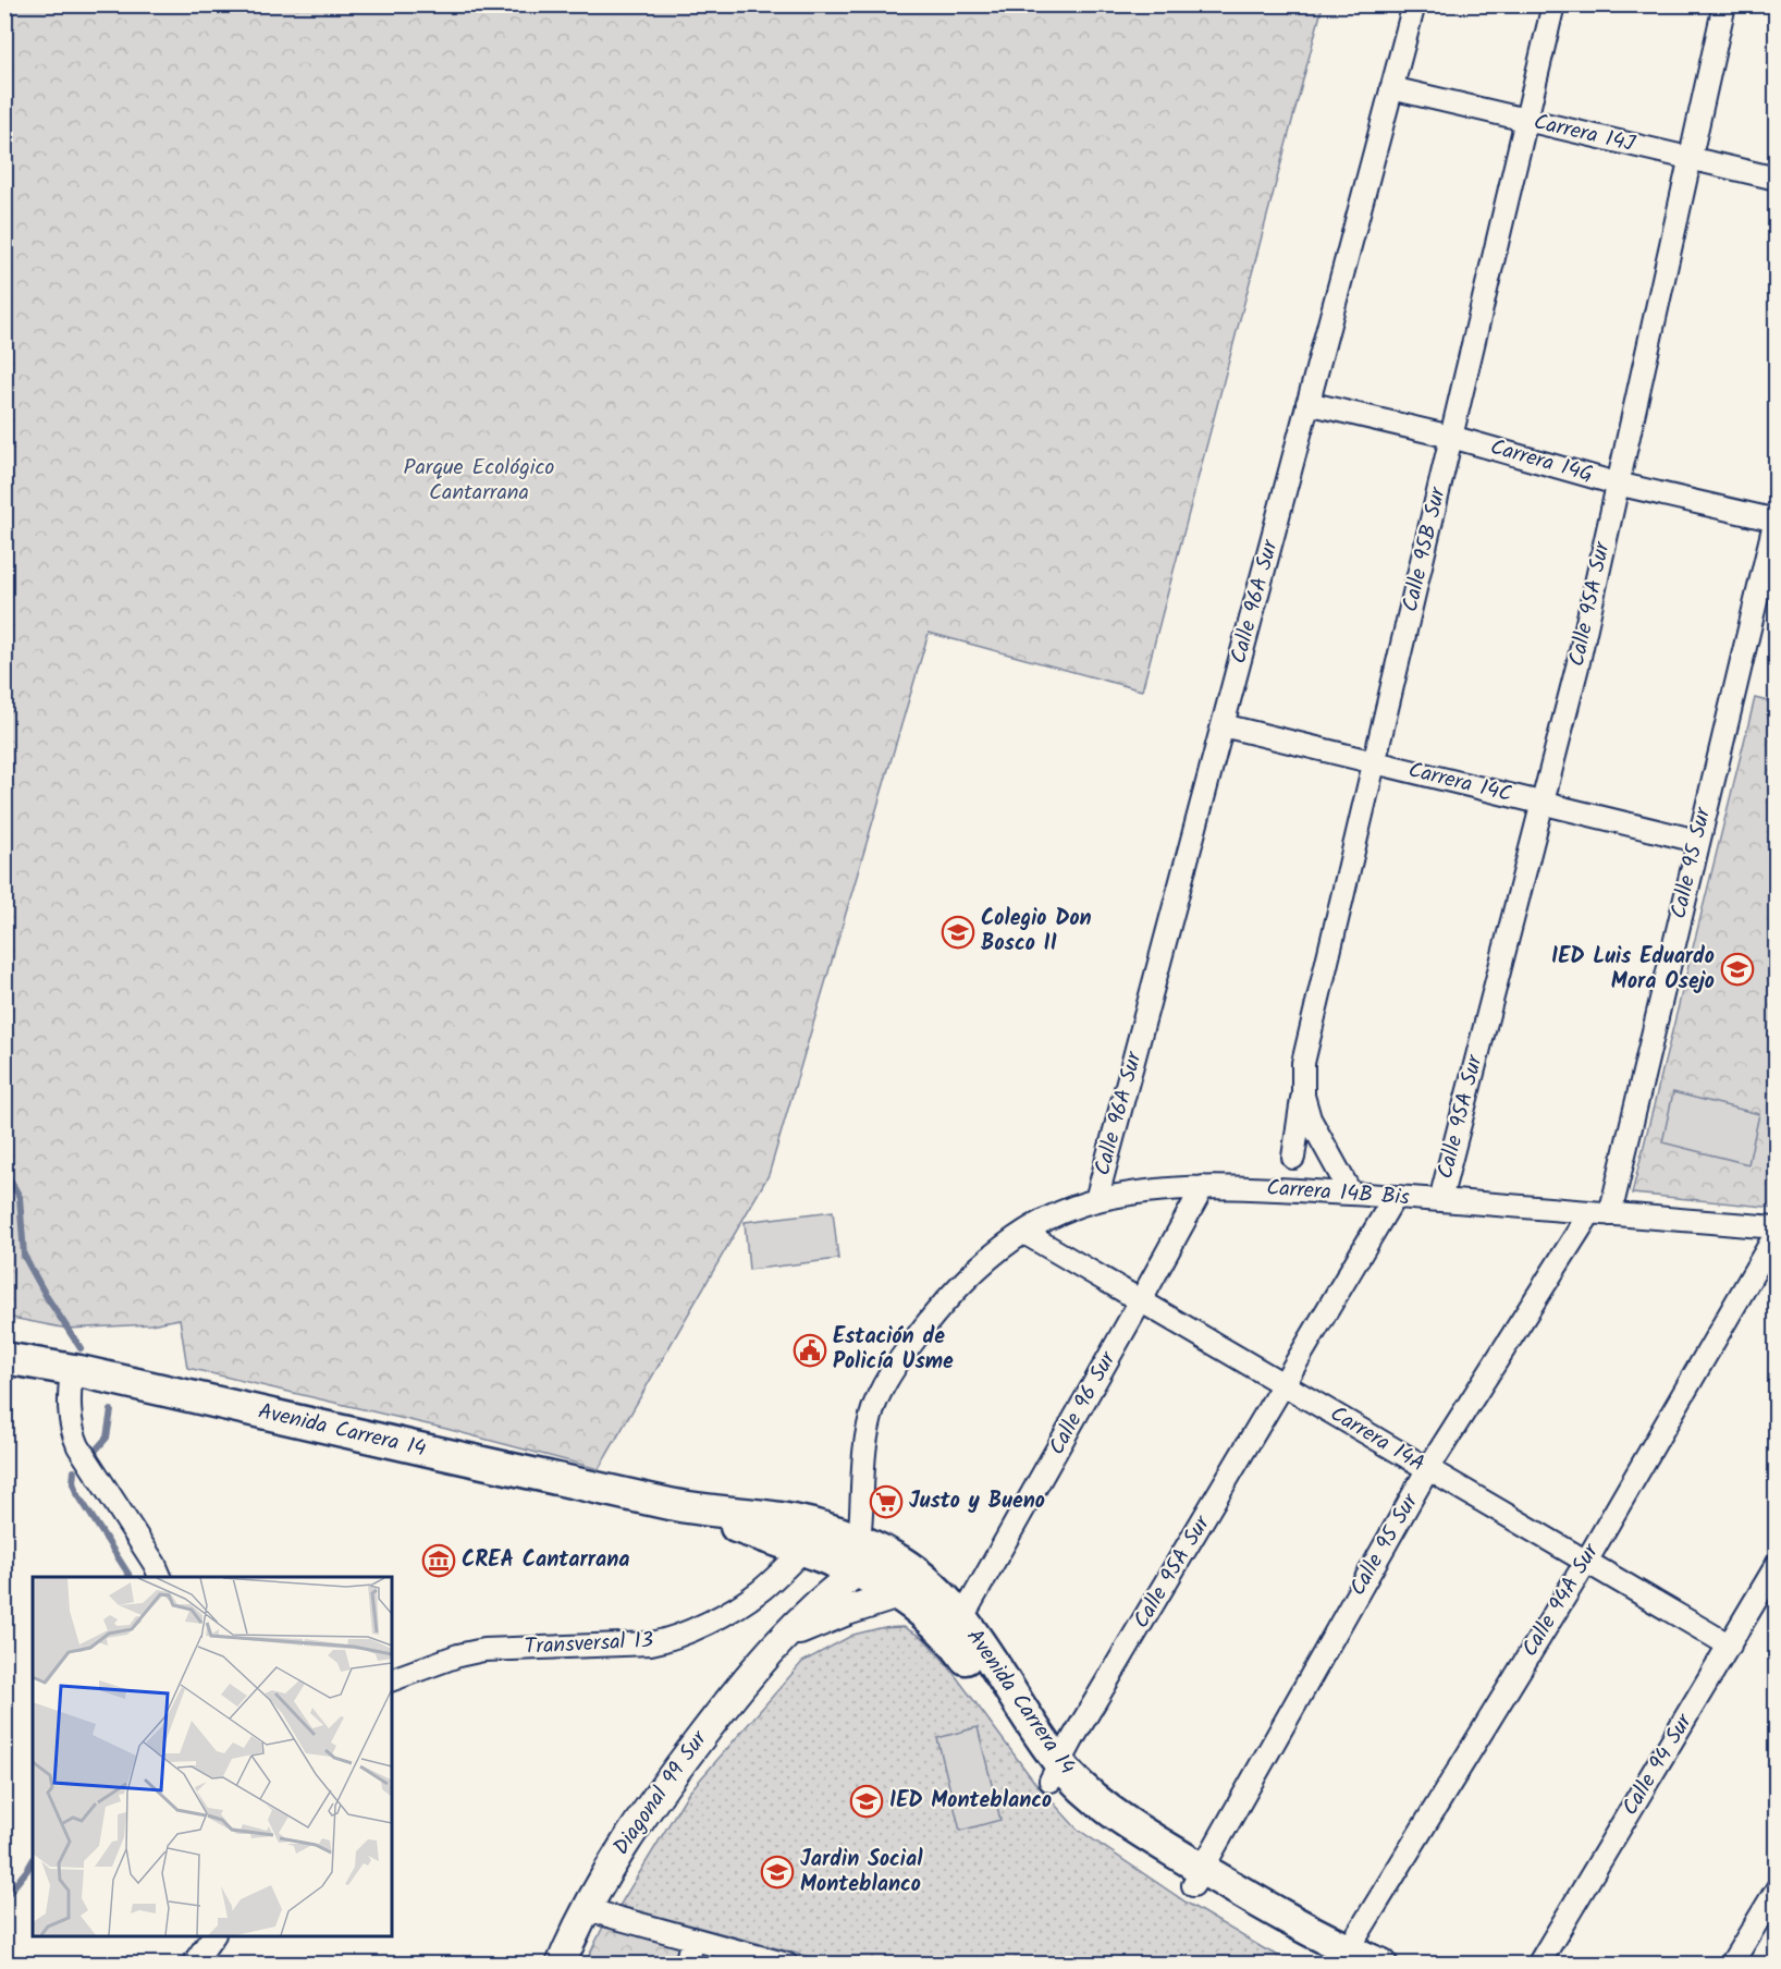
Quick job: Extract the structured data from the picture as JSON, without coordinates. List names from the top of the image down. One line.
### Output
{"streets":{"main road":["Avenida Carrera 14"],"street":["Carrera 14J","Carrera 14G","Calle 95B Sur","Calle 96A Sur","Calle 95A Sur","Carrera 14C","Calle 95 Sur","Carrera 14B Bis","Calle 96 Sur","Carrera 14A","Calle 94A Sur","Transversal 13","Calle 94 Sur","Diagonal 99 Sur"]},"crossings":[["Carrera 14J","Calle 95B Sur"],["Carrera 14J","Calle 96A Sur"],["Carrera 14J","Calle 95A Sur"],["Carrera 14G","Calle 95B Sur"],["Carrera 14G","Calle 96A Sur"],["Carrera 14G","Calle 95A Sur"],["Carrera 14G","Calle 95 Sur"],["Calle 95B Sur","Carrera 14C"],["Calle 95B Sur","Carrera 14B Bis"],["Calle 96A Sur","Carrera 14C"],["Calle 96A Sur","Carrera 14B Bis"],["Calle 95A Sur","Carrera 14C"],["Calle 95A Sur","Carrera 14B Bis"],["Calle 95A Sur","Avenida Carrera 14"],["Calle 95A Sur","Carrera 14A"],["Carrera 14C","Calle 95 Sur"],["Calle 95 Sur","Carrera 14B Bis"],["Calle 95 Sur","Avenida Carrera 14"],["Calle 95 Sur","Carrera 14A"],["Carrera 14B Bis","Calle 96 Sur"],["Carrera 14B Bis","Avenida Carrera 14"],["Carrera 14B Bis","Carrera 14A"],["Carrera 14B Bis","Diagonal 99 Sur"],["Calle 96 Sur","Avenida Carrera 14"],["Calle 96 Sur","Carrera 14A"],["Avenida Carrera 14","Calle 94A Sur"],["Avenida Carrera 14","Transversal 13"],["Avenida Carrera 14","Diagonal 99 Sur"],["Carrera 14A","Calle 94A Sur"],["Carrera 14A","Calle 94 Sur"]],"parks":["Parque Ecológico Cantarrana"],"places":{"school or university":["Colegio Don Bosco II","IED Luis Eduardo Mora Osejo","IED Monteblanco","Jardin Social Monteblanco"],"public building":["Estación de Policía Usme"],"supermarket":["Justo y Bueno"],"museum":["CREA Cantarrana"]}}
